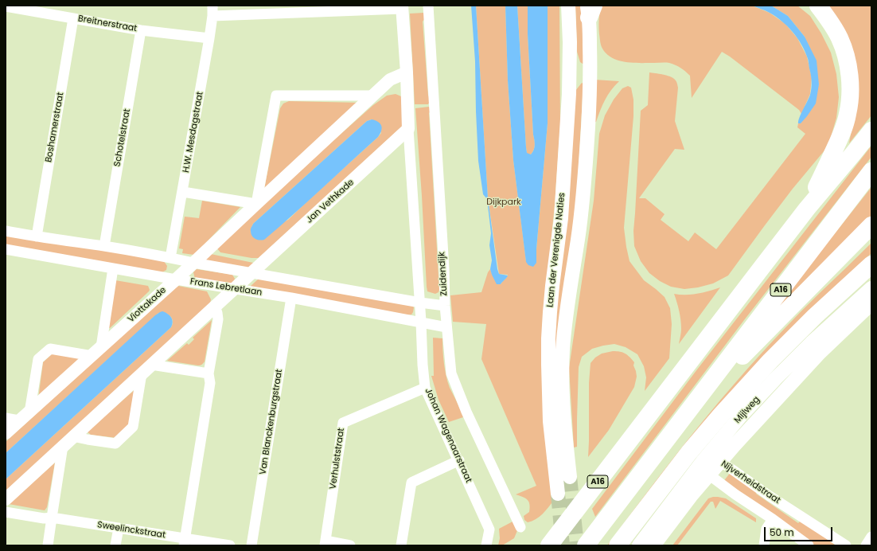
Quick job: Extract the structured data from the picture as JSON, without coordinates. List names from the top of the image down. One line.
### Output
{"streets":{"highway":["A16"],"main road":["Laan der Verenigde Naties","Mijlweg"],"street":["Breitnerstraat","Boshamerstraat","H.W. Mesdagstraat","Schotelstraat","Jan Vethkade","Zuidendijk","Frans Lebretlaan","Viottakade","Van Blanckenburgstraat","Johan Wagenaarstraat","Verhulststraat","Nijverheidstraat","Sweelinckstraat"]},"crossings":[["Breitnerstraat","Boshamerstraat"],["Breitnerstraat","H.W. Mesdagstraat"],["Breitnerstraat","Schotelstraat"],["Boshamerstraat","Frans Lebretlaan"],["H.W. Mesdagstraat","Frans Lebretlaan"],["Schotelstraat","Frans Lebretlaan"],["Jan Vethkade","Frans Lebretlaan"],["Zuidendijk","Frans Lebretlaan"],["Frans Lebretlaan","Viottakade"],["Frans Lebretlaan","Van Blanckenburgstraat"],["Frans Lebretlaan","Johan Wagenaarstraat"],["Mijlweg","Nijverheidstraat"],["Johan Wagenaarstraat","Verhulststraat"]],"parks":["Dijkpark"],"scale_bar":"50 m"}
